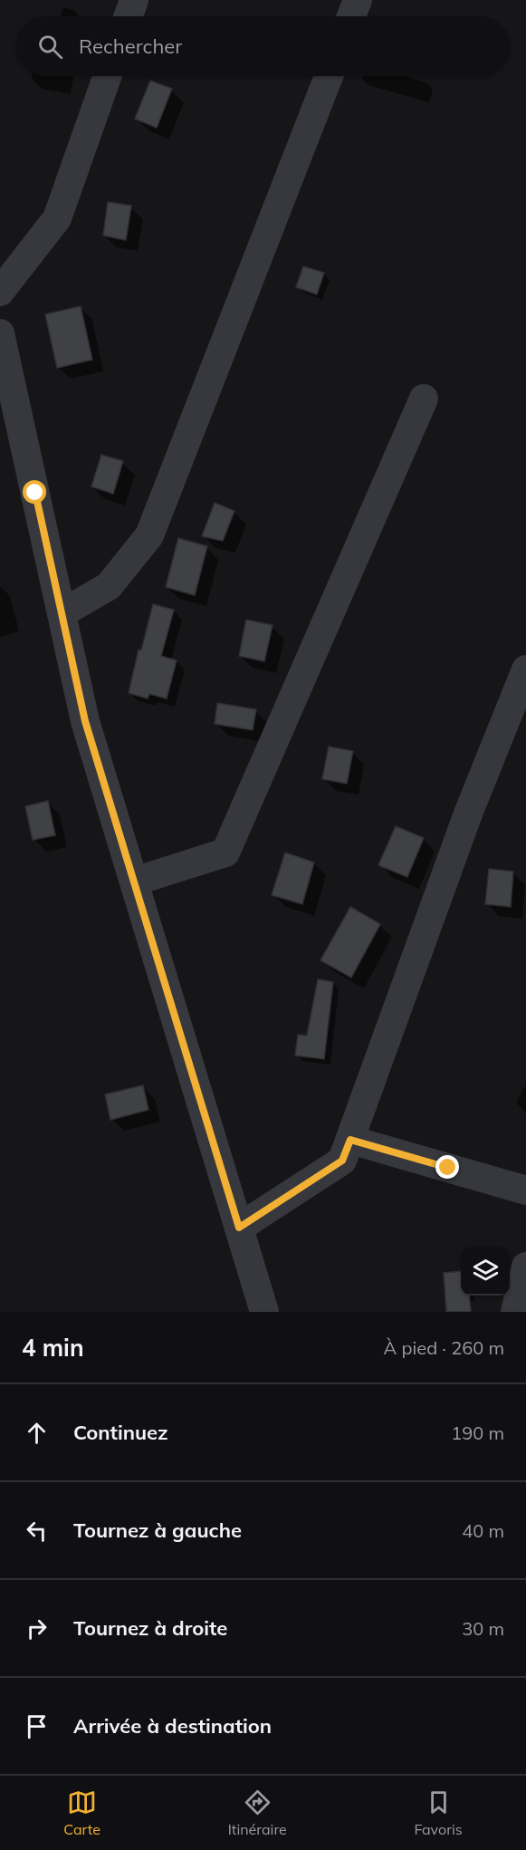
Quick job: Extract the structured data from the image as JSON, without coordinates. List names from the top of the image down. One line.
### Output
{"page":{"search":"Rechercher","heading":["4 min","À pied · 260 m"],"list":[["Continuez","190 m"],["Tournez à gauche","40 m"],["Tournez à droite","30 m"],"Arrivée à destination"],"nav":["Carte","Itinéraire","Favoris"]}}
